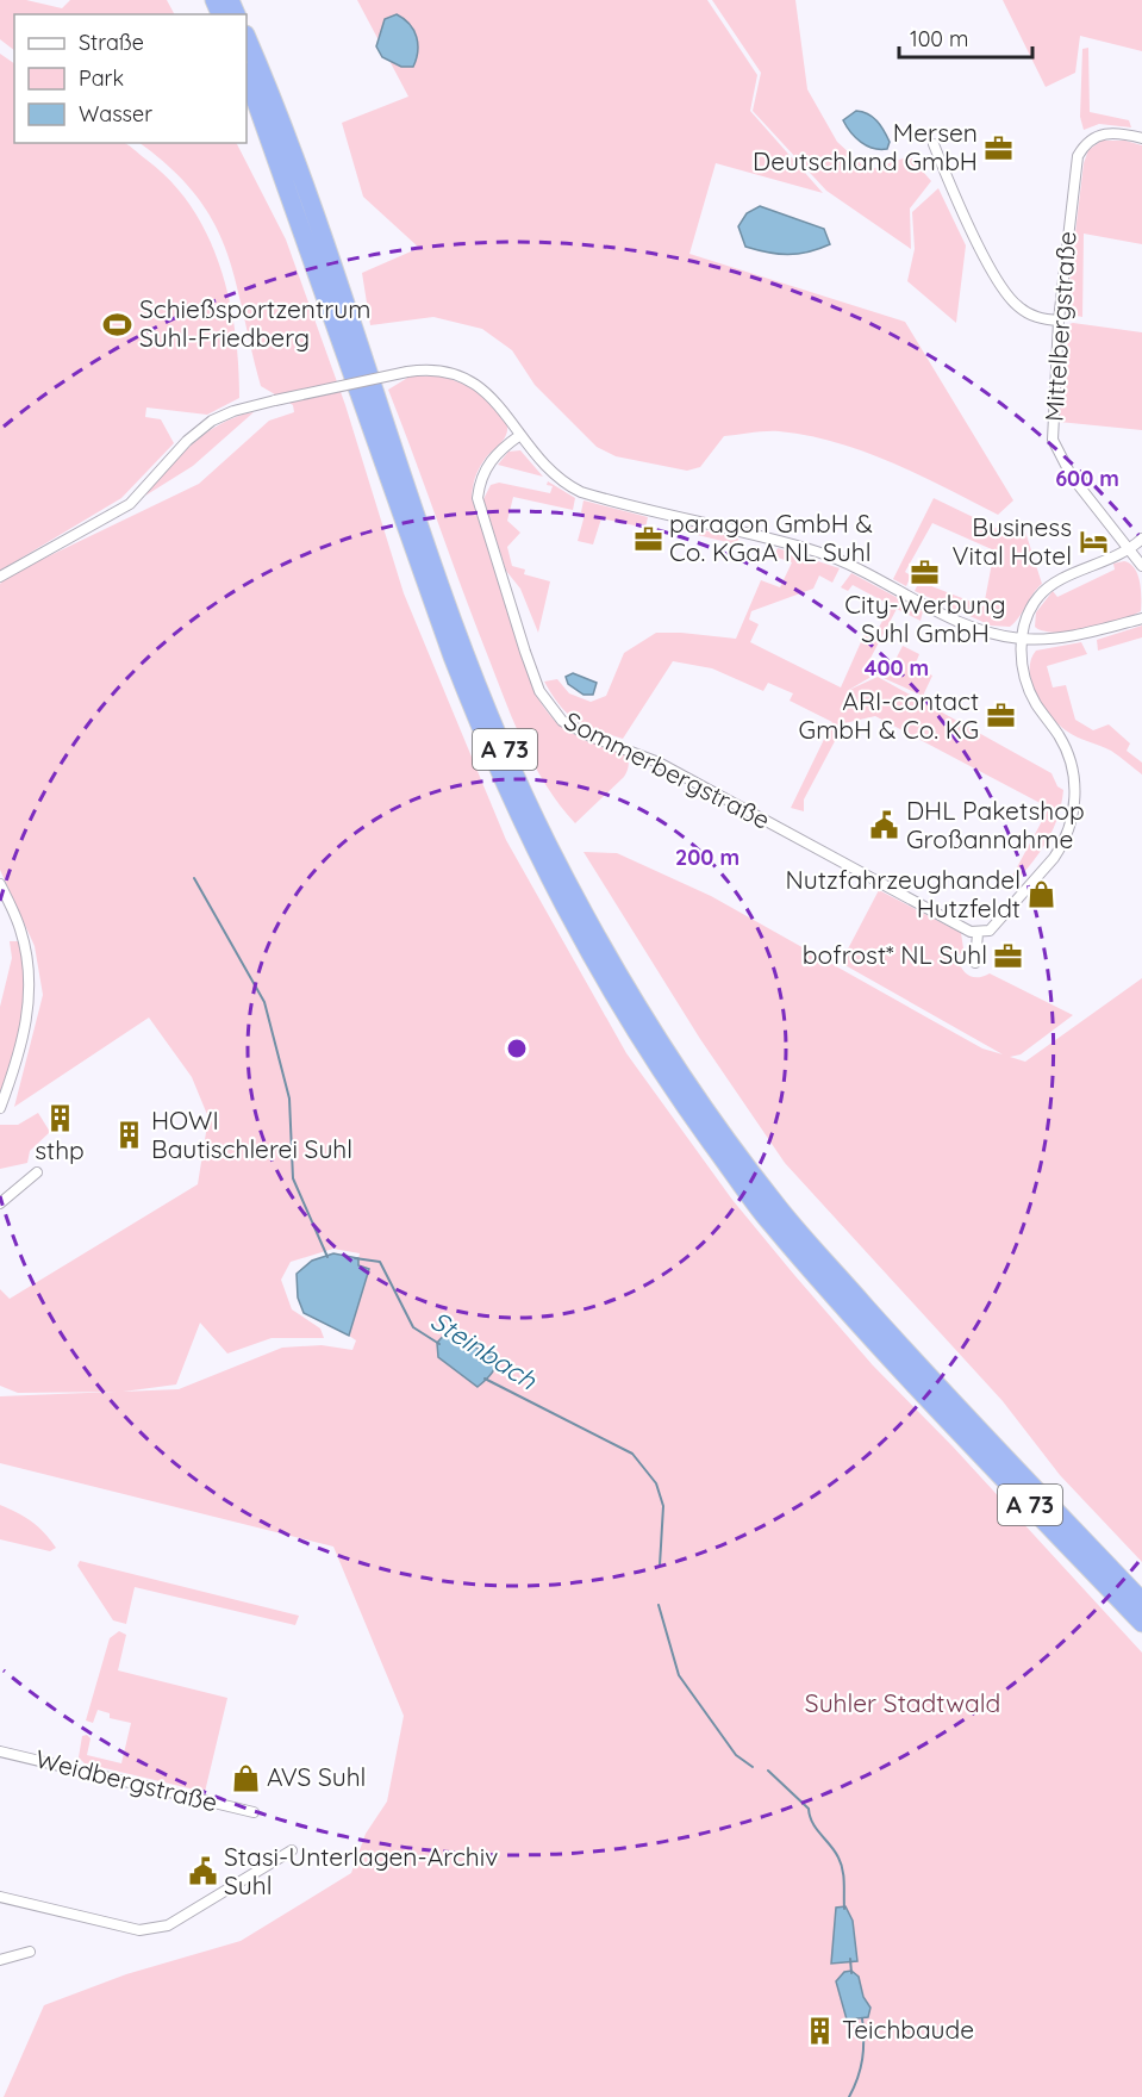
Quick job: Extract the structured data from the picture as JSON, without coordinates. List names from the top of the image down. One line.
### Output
{"streets":{"highway":["A 73"],"street":["Mittelbergstraße","Sommerbergstraße","Weidbergstraße"]},"water":["Steinbach"],"parks":["Suhler Stadtwald"],"places":{"office":["Mersen Deutschland GmbH","paragon GmbH & Co. KGaA NL Suhl","City-Werbung Suhl GmbH","ARI-contact GmbH & Co. KG","bofrost* NL Suhl"],"sports":["Schießsportzentrum Suhl-Friedberg"],"hotel":["Business Vital Hotel"],"public building":["DHL Paketshop Großannahme","Stasi-Unterlagen-Archiv Suhl"],"shop":["Nutzfahrzeughandel Hutzfeldt","AVS Suhl"],"building":["sthp","HOWI Bautischlerei Suhl","Teichbaude"]},"legend":["Straße","Park","Wasser"],"scale_bar":"100 m","rings":["600 m","400 m","200 m"]}
